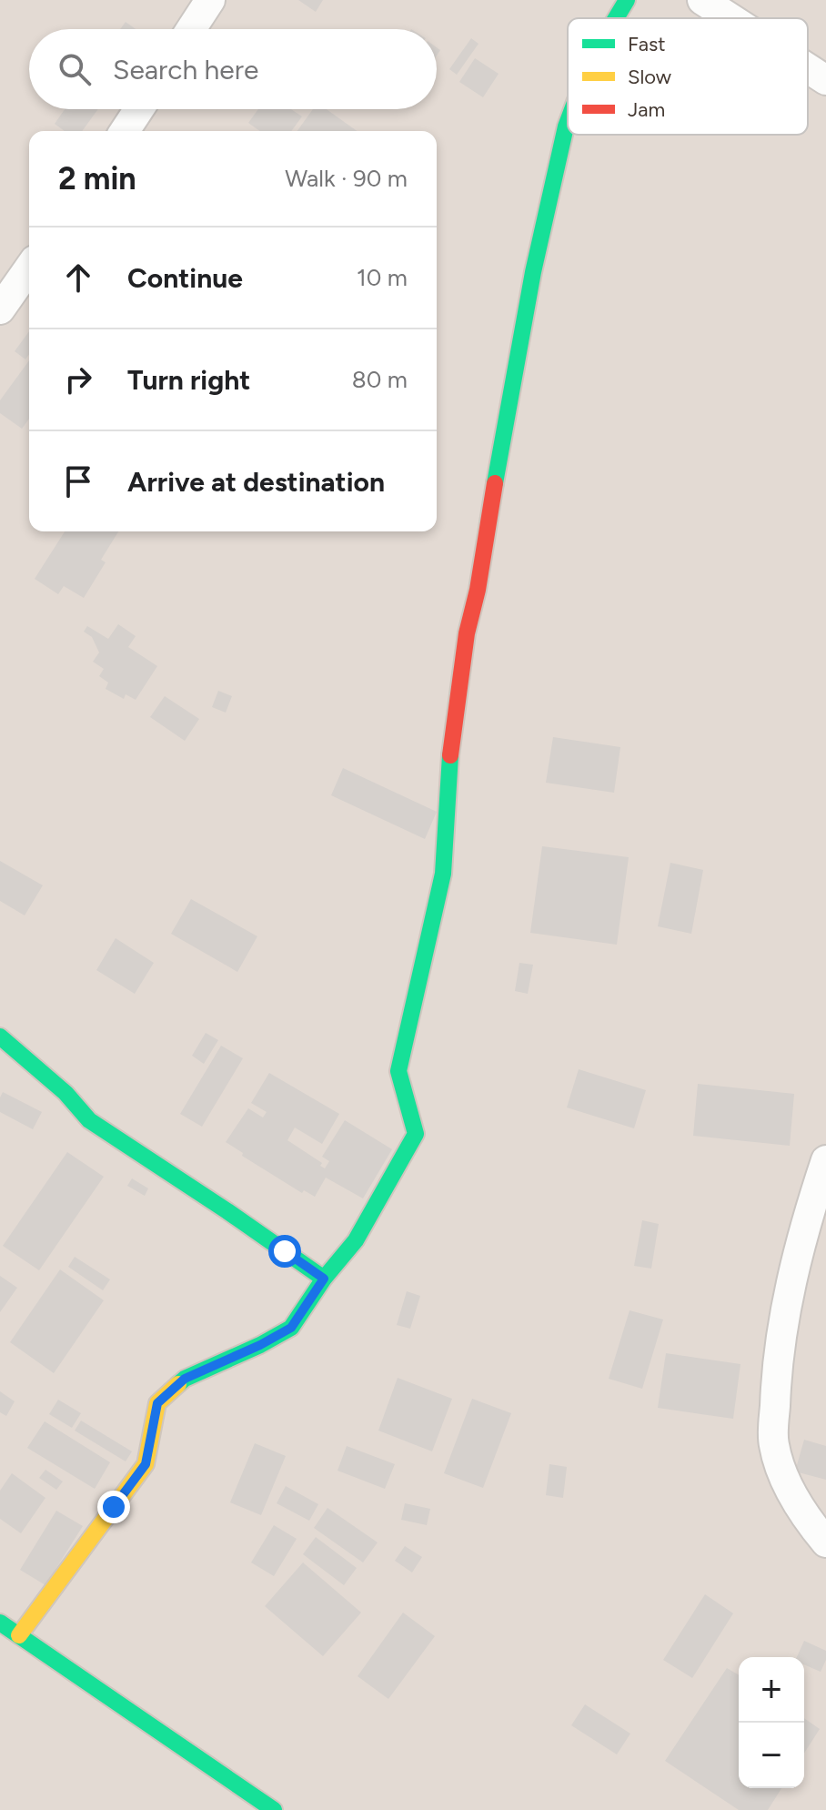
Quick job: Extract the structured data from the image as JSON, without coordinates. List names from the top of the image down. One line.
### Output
{"legend":["Fast","Slow","Jam"],"page":{"search":"Search here","heading":["2 min","Walk · 90 m"],"list":[["Continue","10 m"],["Turn right","80 m"],"Arrive at destination"],"map_buttons":["+","−"]}}
